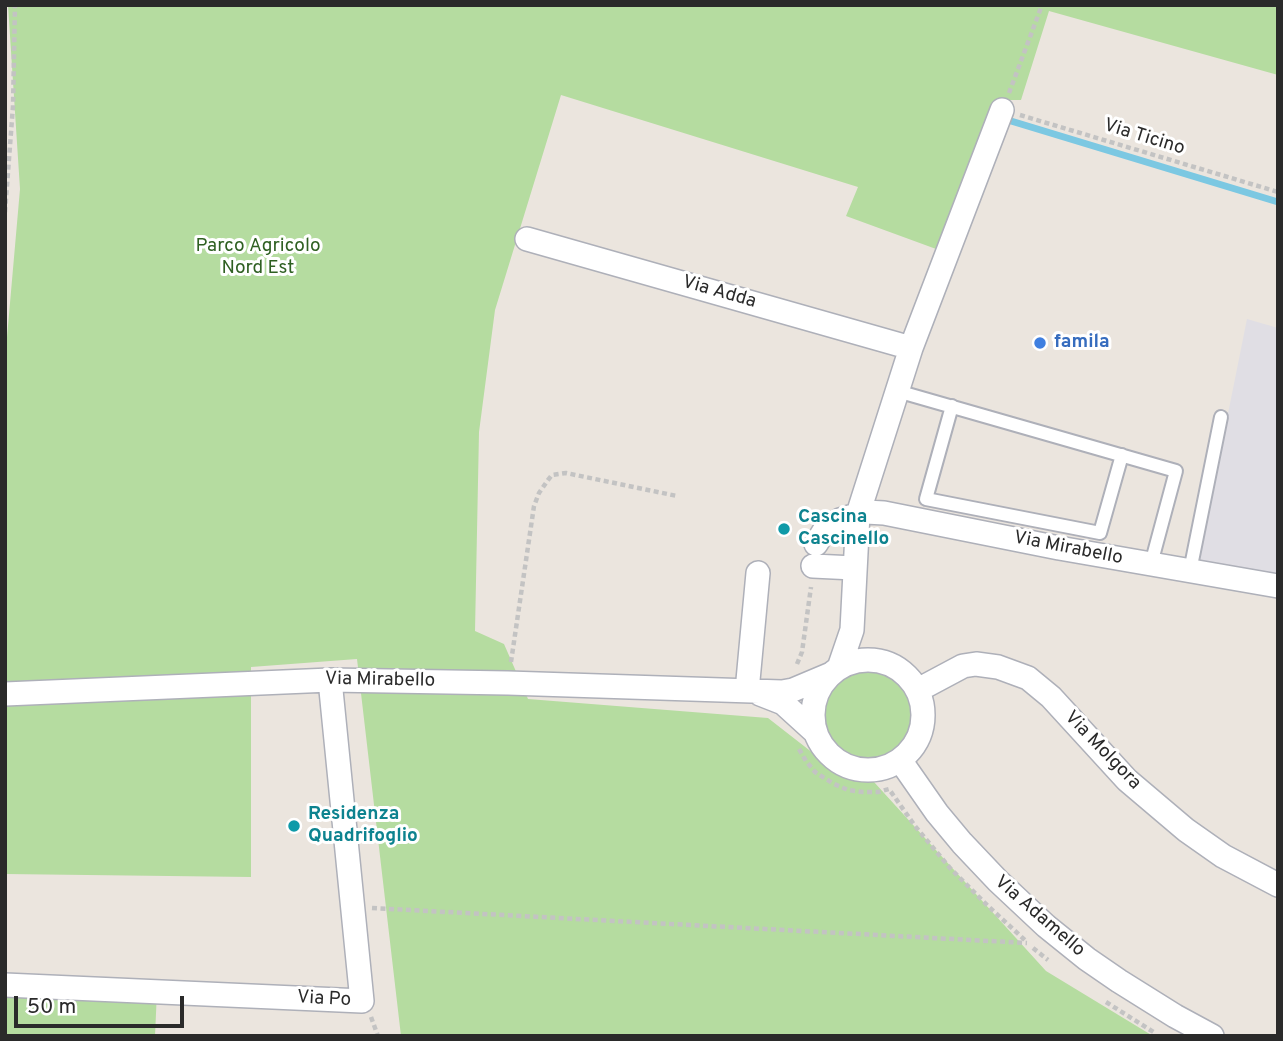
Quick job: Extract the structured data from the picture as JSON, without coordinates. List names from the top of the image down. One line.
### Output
{"streets":{"street":["Via Adda","Via Mirabello","Via Molgora","Via Adamello","Via Po"],"path":["Via Ticino"]},"crossings":[["Via Mirabello","Via Molgora"],["Via Mirabello","Via Adamello"],["Via Mirabello","Via Po"],["Via Molgora","Via Adamello"]],"parks":["Parco Agricolo Nord Est"],"places":["famila","Cascina Cascinello","Residenza Quadrifoglio"],"scale_bar":"50 m"}
